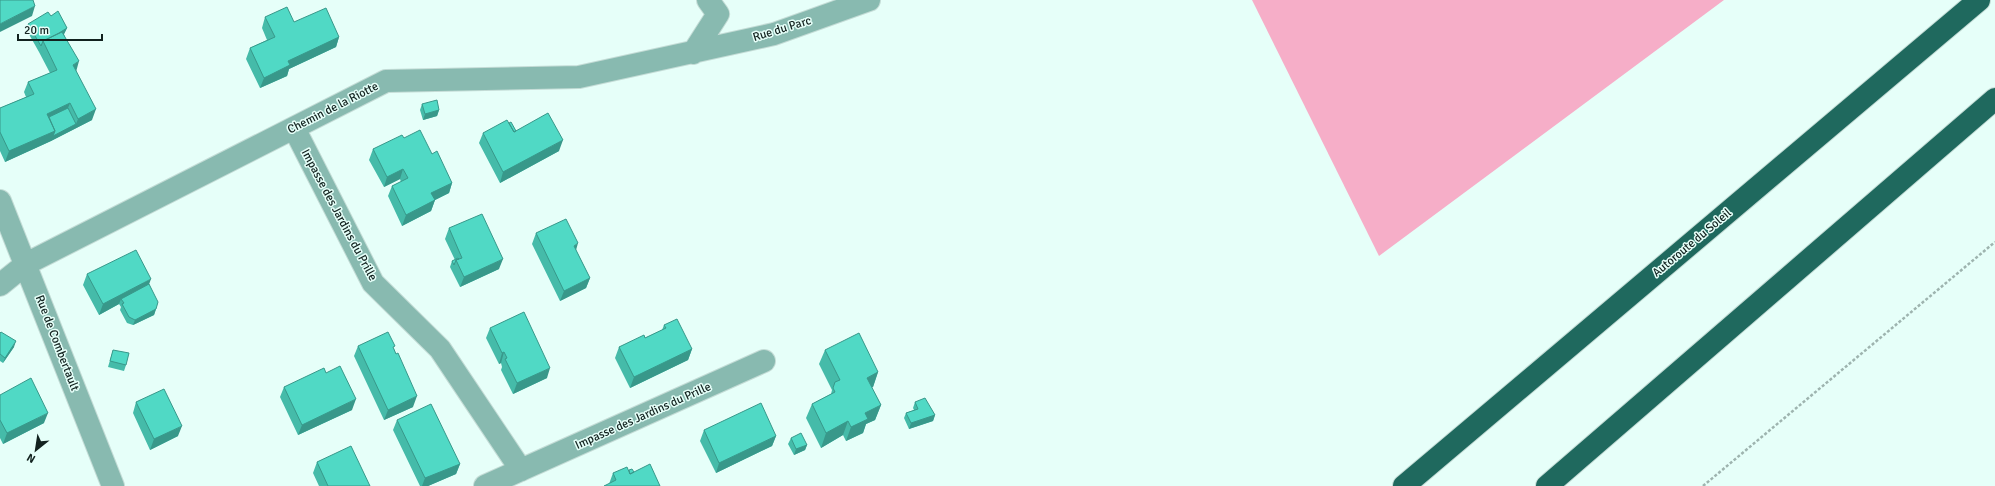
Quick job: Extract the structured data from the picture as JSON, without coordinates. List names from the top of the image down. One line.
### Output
{"streets":{"highway":["Autoroute du Soleil"],"street":["Rue du Parc","Chemin de la Riotte","Impasse des Jardins du Prille","Rue de Combertault"]},"crossings":[["Rue du Parc","Chemin de la Riotte"],["Chemin de la Riotte","Impasse des Jardins du Prille"],["Chemin de la Riotte","Rue de Combertault"]],"scale_bar":"20 m","north":"bottom left"}
